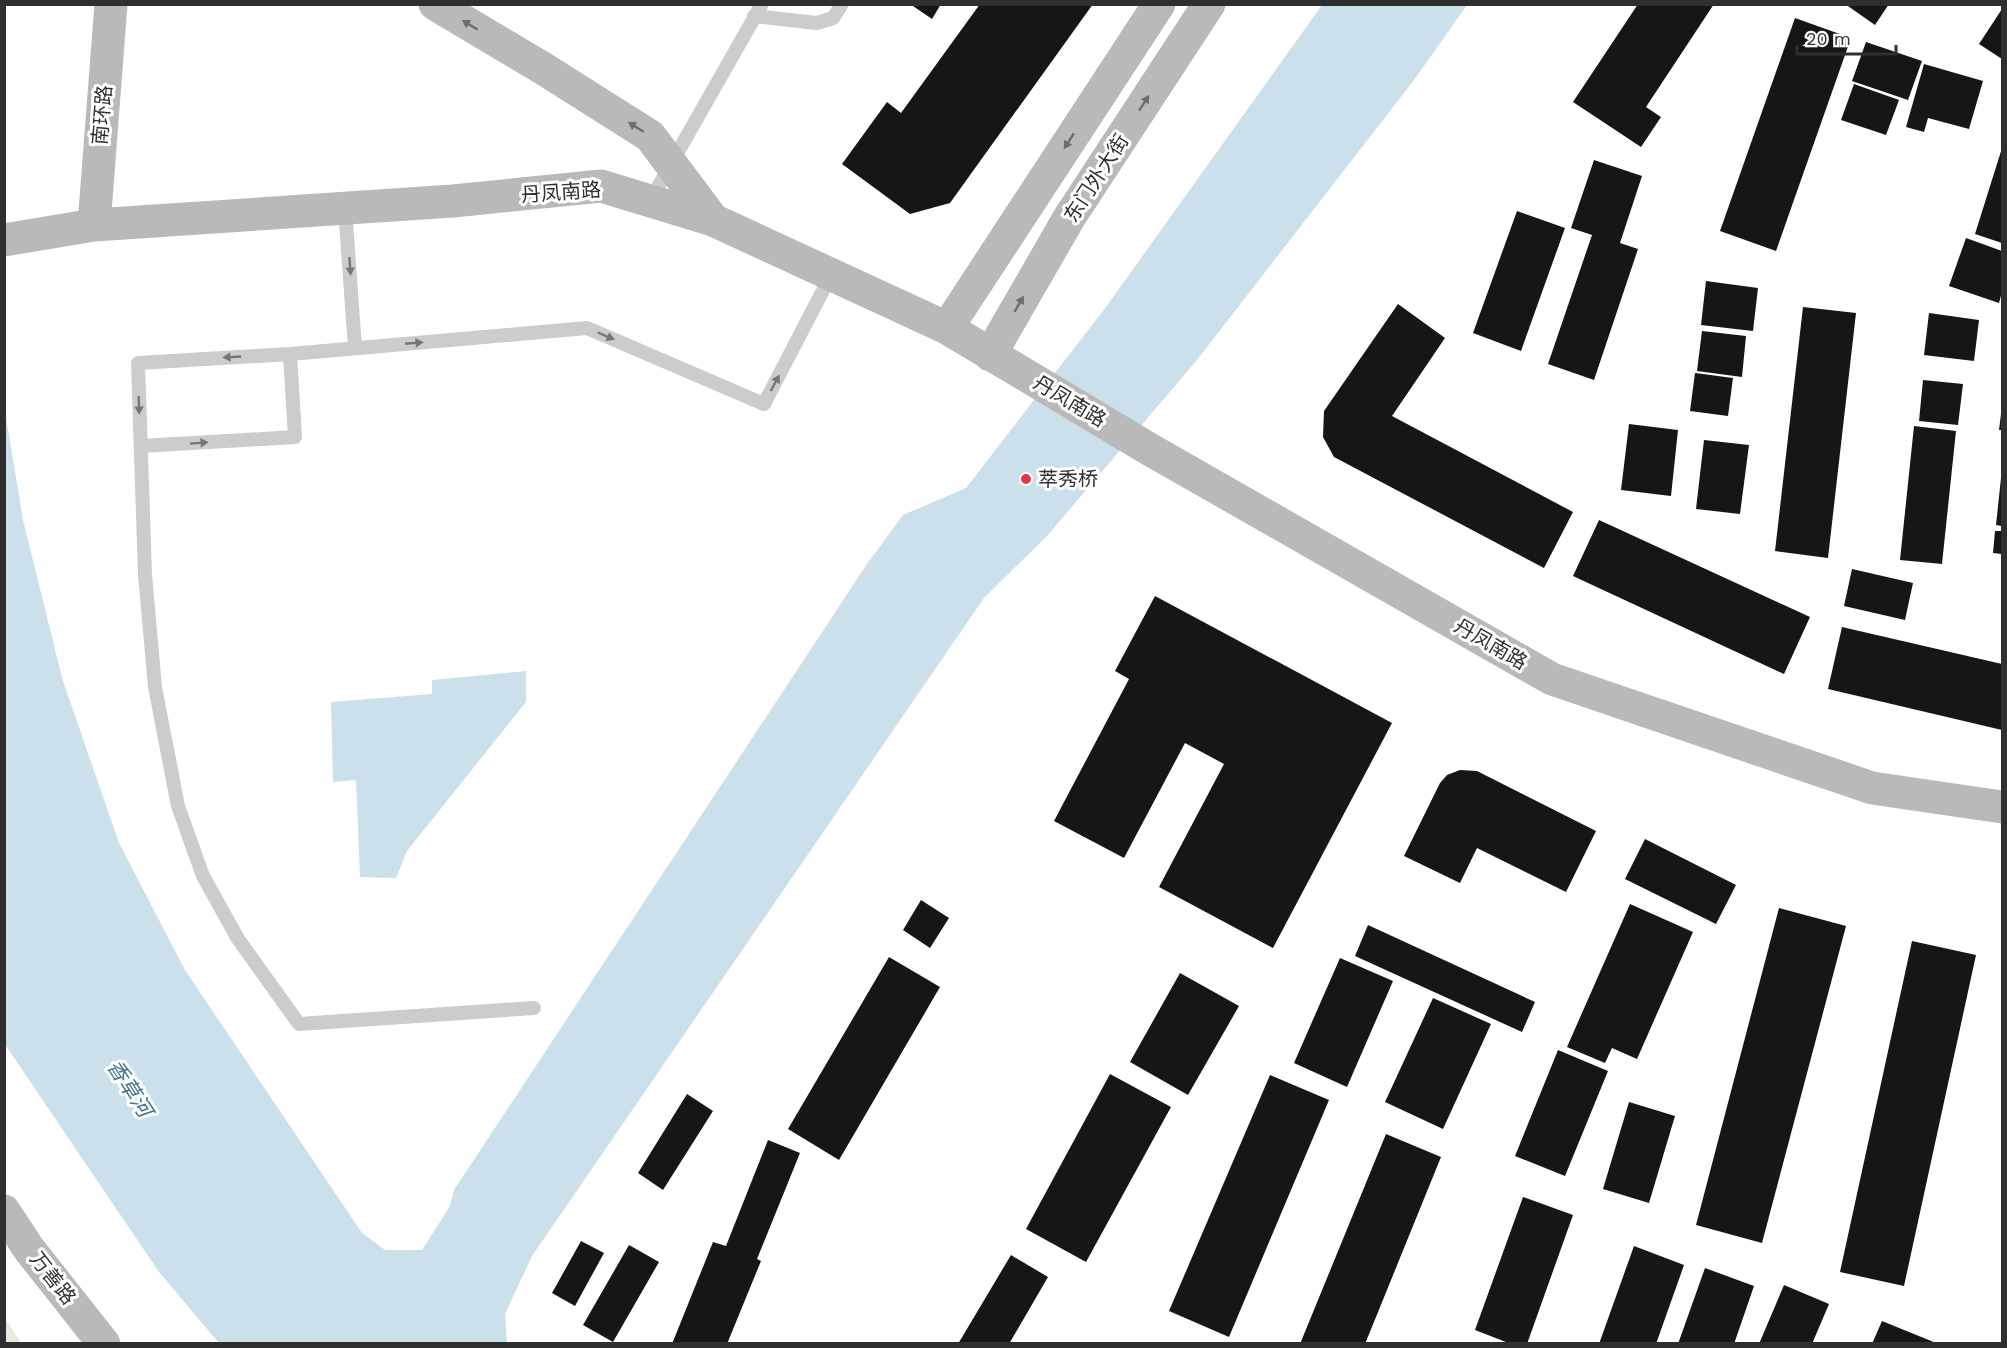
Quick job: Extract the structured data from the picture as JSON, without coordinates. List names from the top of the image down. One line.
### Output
{"streets":{"main road":["南环路","东门外大街","丹凤南路","万善路"]},"crossings":[["南环路","丹凤南路"],["东门外大街","丹凤南路"]],"water":["香草河"],"places":["萃秀桥"],"scale_bar":"20 m"}
